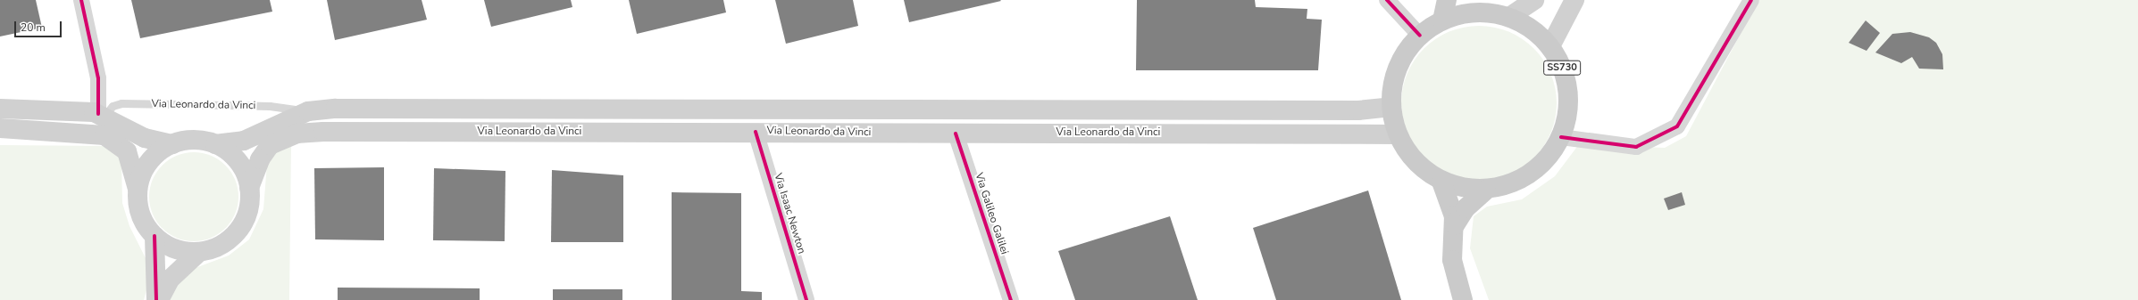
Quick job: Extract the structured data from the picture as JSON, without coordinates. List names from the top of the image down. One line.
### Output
{"streets":{"main road":["SS730","Via Leonardo da Vinci"],"street":["Via Isaac Newton","Via Galileo Galilei"]},"crossings":[["SS730","Via Leonardo da Vinci"],["Via Leonardo da Vinci","Via Isaac Newton"],["Via Leonardo da Vinci","Via Galileo Galilei"]],"scale_bar":"20 m"}
